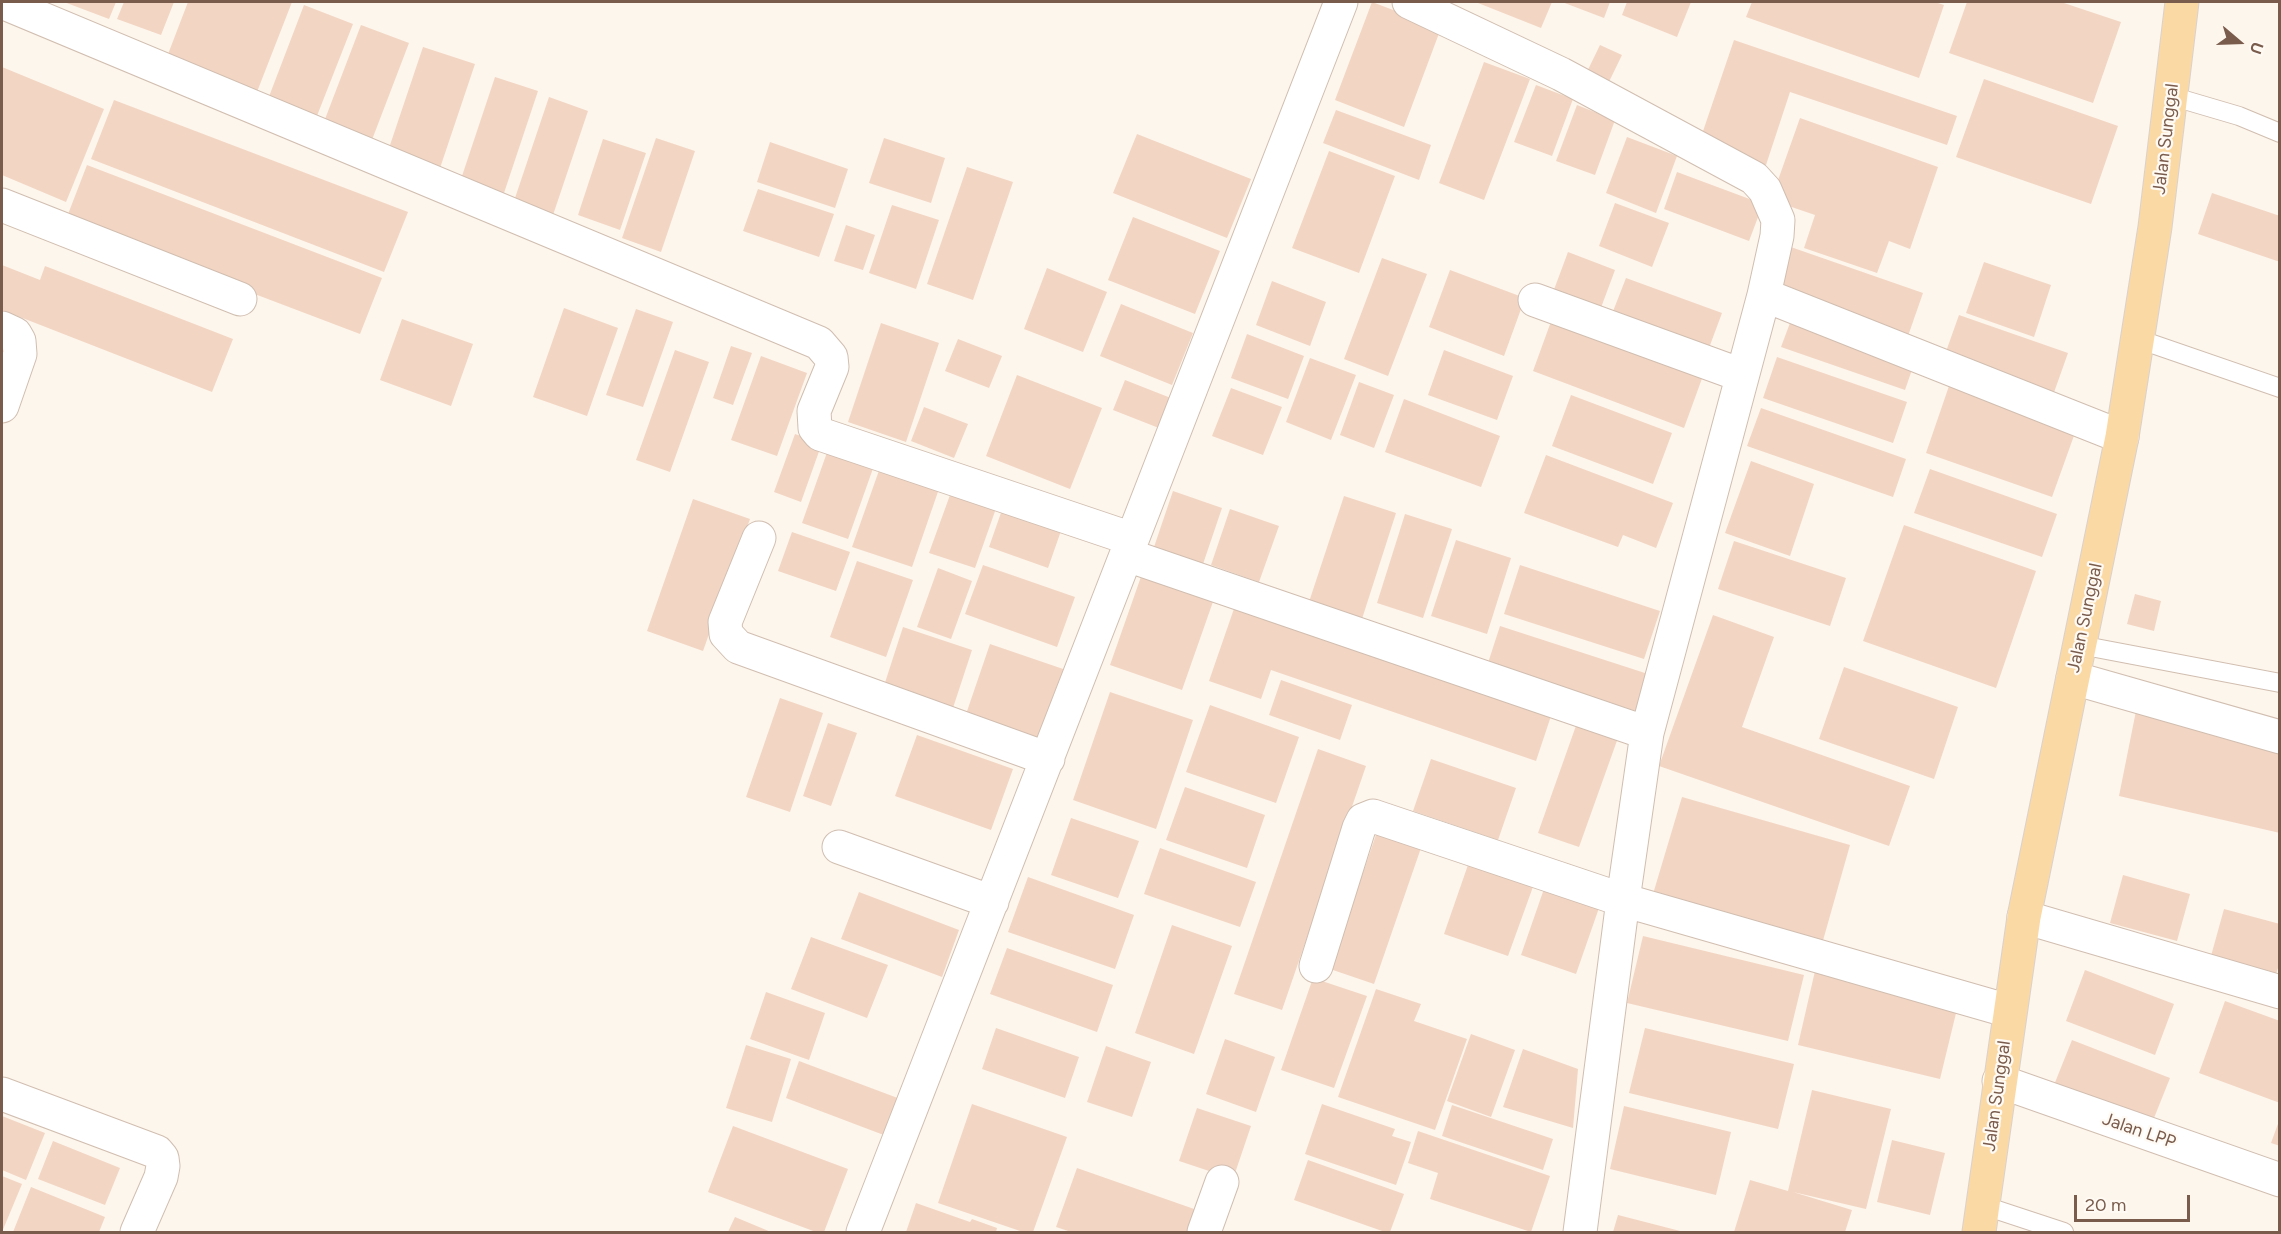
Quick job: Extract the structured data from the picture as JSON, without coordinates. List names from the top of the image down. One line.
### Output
{"streets":{"main road":["Jalan Sunggal"],"street":["Jalan LPP"]},"crossings":[["Jalan Sunggal","Jalan LPP"]],"scale_bar":"20 m","north":"right"}
